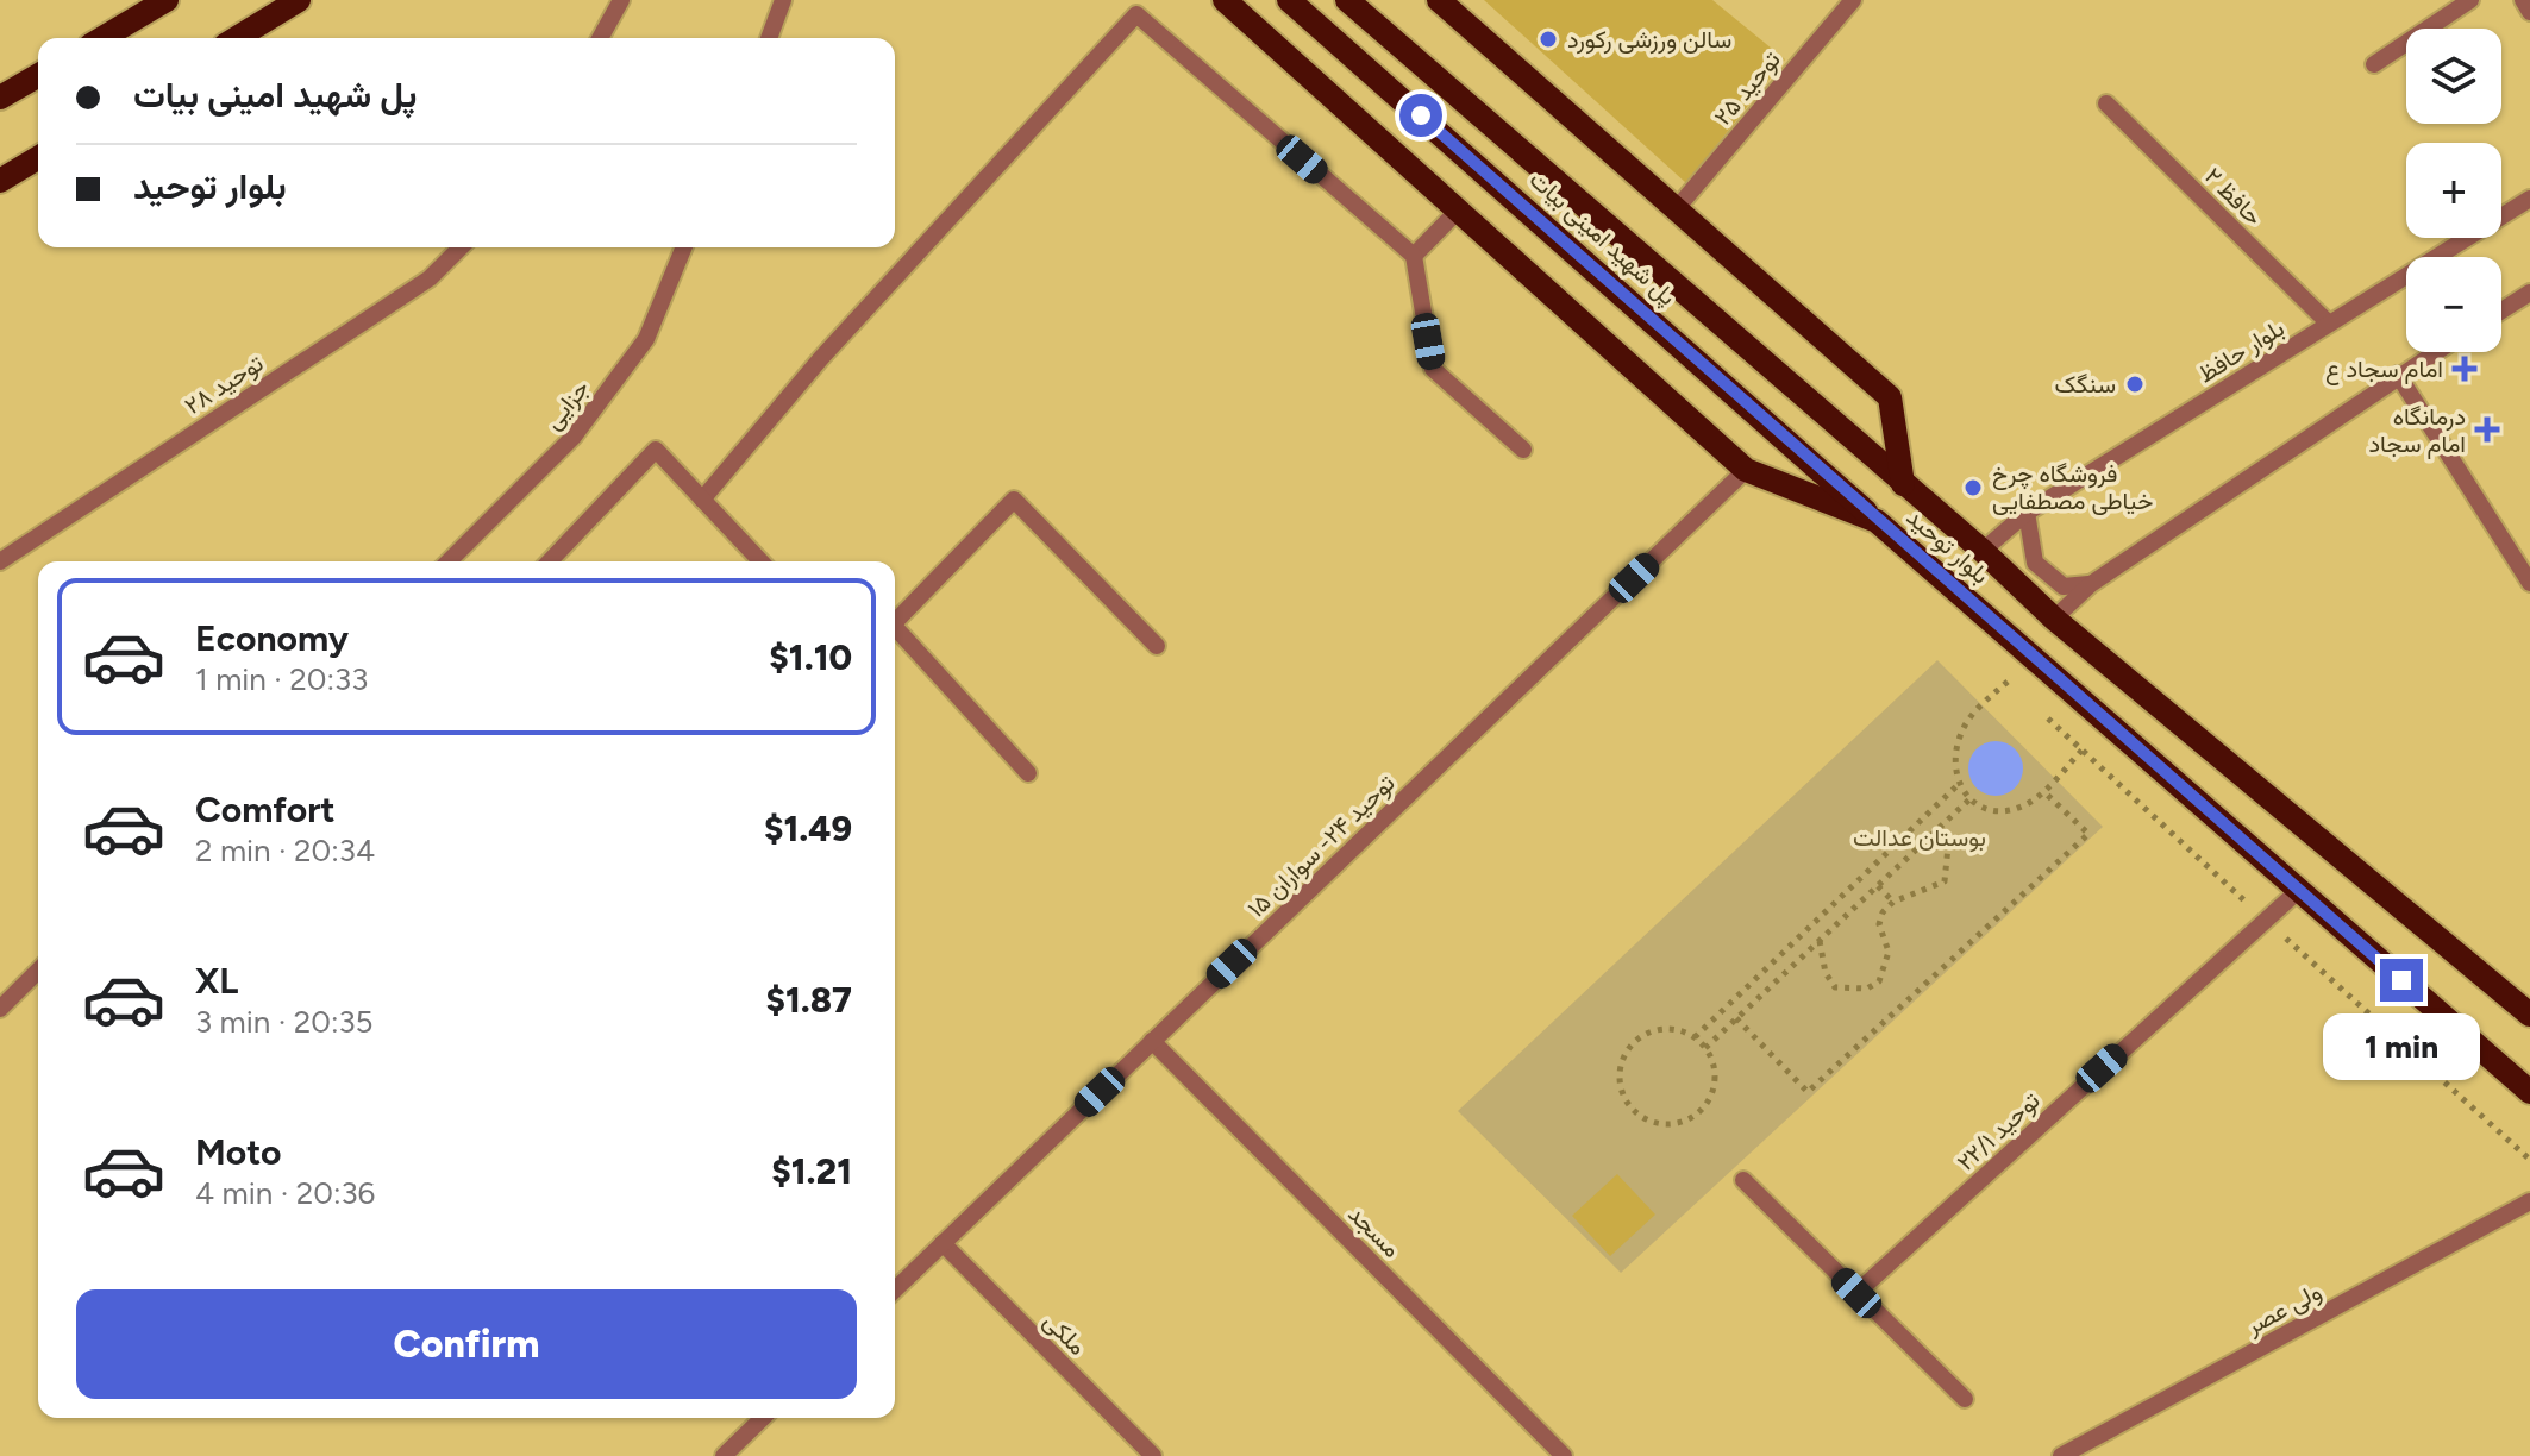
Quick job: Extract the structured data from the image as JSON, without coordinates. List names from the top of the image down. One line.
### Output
{"streets":{"main road":["پل شهید امینی بیات","بلوار توحید"],"street":["توحید ۲۵","حافظ ۲","بلوار حافظ","توحید ۲۸","جزایی","توحید ۲۴- سواران ۱۵","توحید ۲۲/۱","مسجد","ولی عصر","ملکی"]},"crossings":[["توحید ۲۵","بلوار توحید"],["حافظ ۲","بلوار حافظ"],["پل شهید امینی بیات","بلوار توحید"],["بلوار حافظ","بلوار توحید"],["بلوار توحید","توحید ۲۴- سواران ۱۵"],["بلوار توحید","توحید ۲۲/۱"],["توحید ۲۴- سواران ۱۵","مسجد"],["توحید ۲۴- سواران ۱۵","ملکی"]],"parks":["بوستان عدالت"],"places":{"other":["سالن ورزشی رکورد","سنگک","فروشگاه چرخ خیاطی مصطفایی"],"health":["امام سجاد ع","درمانگاه امام سجاد"]},"page":{"map_buttons":["+","−"],"banner":["پل شهید امینی بیات","بلوار توحید"],"list":[{"name":"Economy","note":"1 min · 20:33","value":"$1.10"},{"name":"Comfort","note":"2 min · 20:34","value":"$1.49"},{"name":"XL","note":"3 min · 20:35","value":"$1.87"},{"name":"Moto","note":"4 min · 20:36","value":"$1.21"}],"bubble":"1 min","buttons":"Confirm"}}
